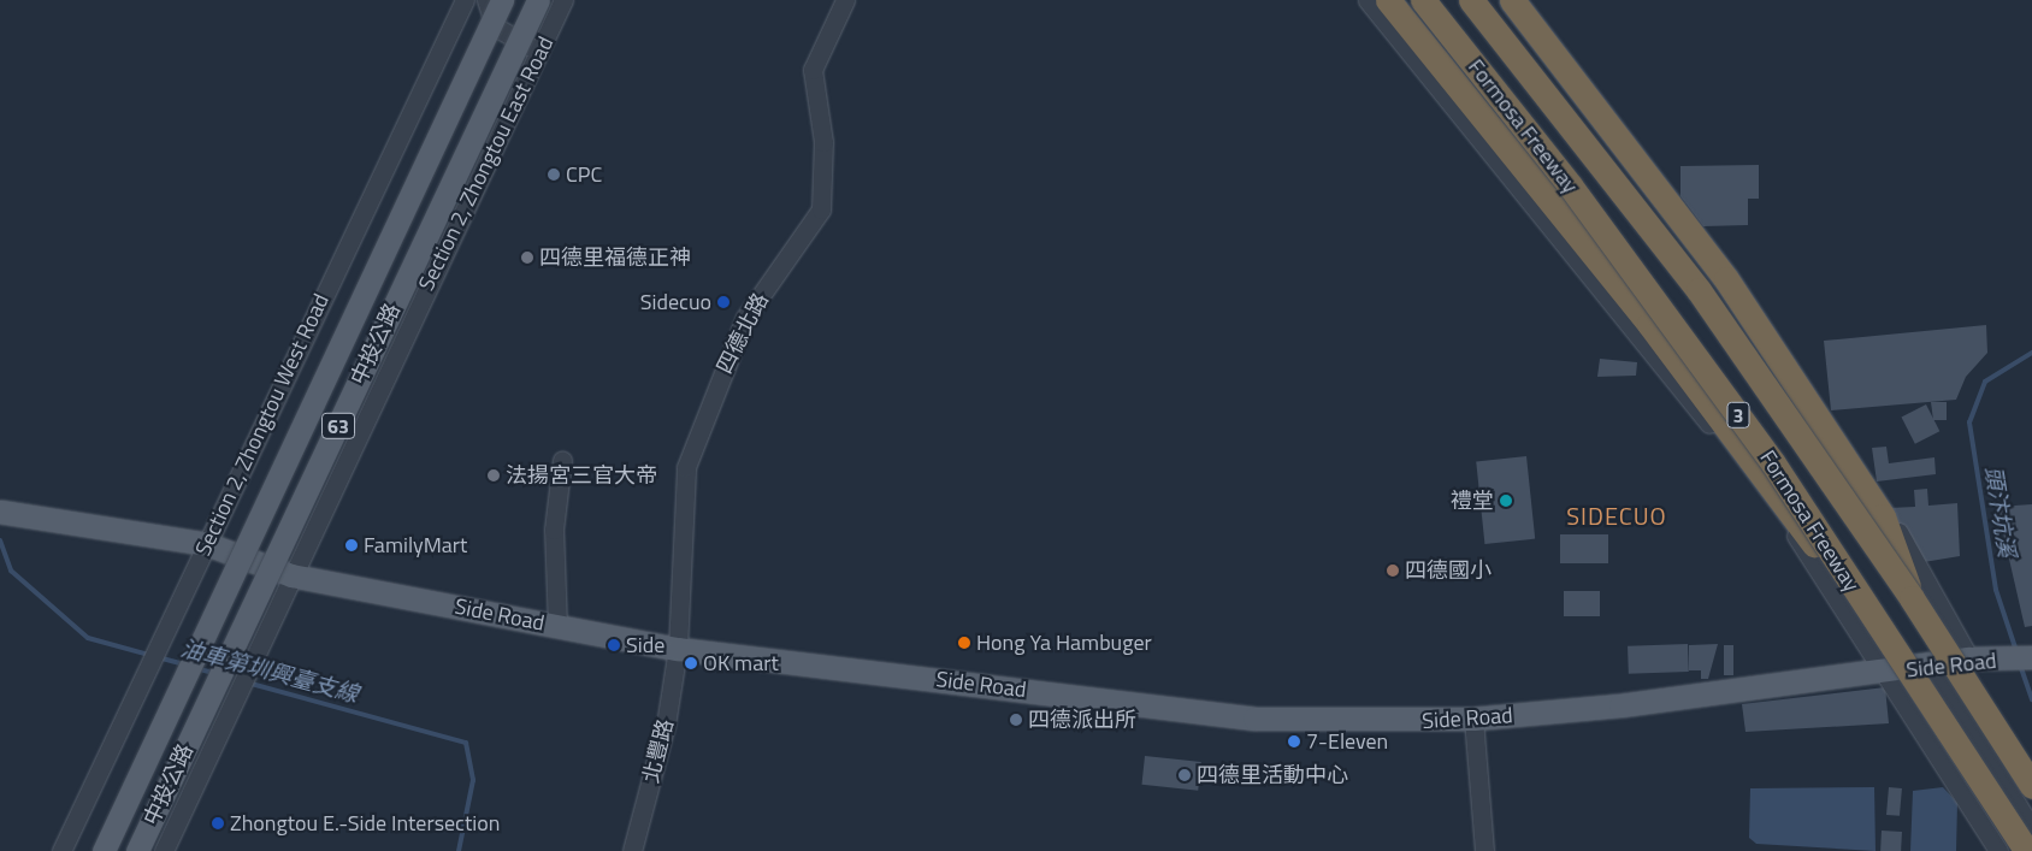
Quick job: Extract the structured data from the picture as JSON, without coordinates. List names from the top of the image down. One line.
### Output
{"streets":{"highway":["Formosa Freeway","3"],"main road":["中投公路","63","Side Road"],"street":["Section 2, Zhongtou East Road","四德北路","Section 2, Zhongtou West Road","北豐路"]},"crossings":[["Section 2, Zhongtou East Road","Side Road"],["四德北路","Side Road"],["四德北路","北豐路"],["Section 2, Zhongtou West Road","Side Road"],["Side Road","北豐路"]],"districts":["SIDECUO"],"water":["頭汴坑溪","油車第圳興臺支線"],"places":["CPC","四德里福德正神","Sidecuo","法揚宮三官大帝","禮堂","FamilyMart","四德國小","Hong Ya Hambuger","Side","OK mart","四德派出所","7-Eleven","四德里活動中心","Zhongtou E.-Side Intersection"]}
